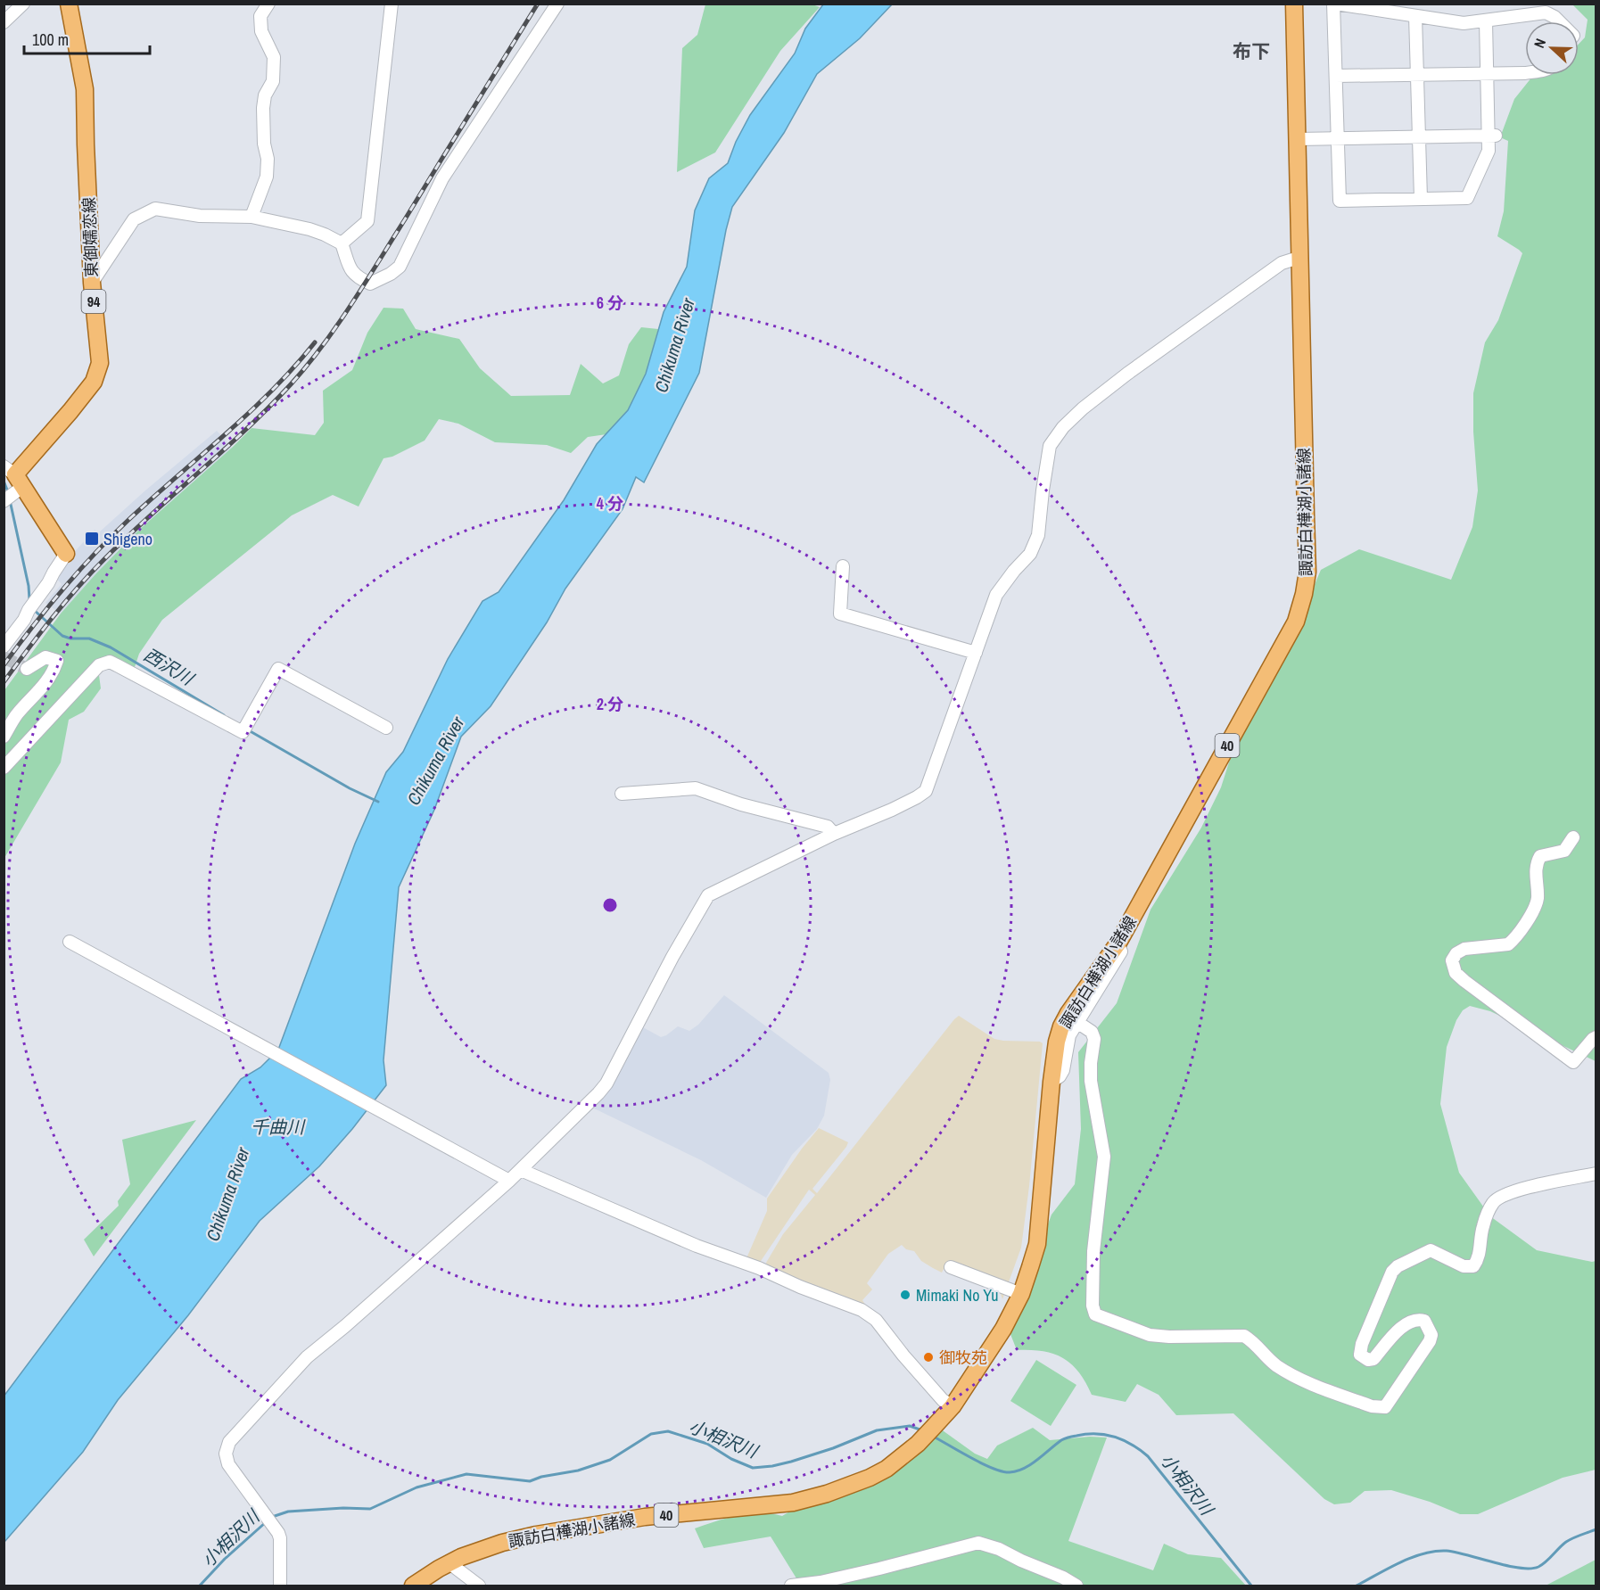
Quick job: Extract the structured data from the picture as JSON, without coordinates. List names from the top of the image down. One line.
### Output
{"streets":{"main road":["東御嬬恋線","94","諏訪白樺湖小諸線","40"]},"districts":["布下"],"water":["Chikuma River","西沢川","千曲川","小相沢川"],"places":{"transit":["Shigeno"],"other":["Mimaki No Yu","御牧苑"]},"scale_bar":"100 m","north":"left","rings":["6 分","4 分","2 分"]}
